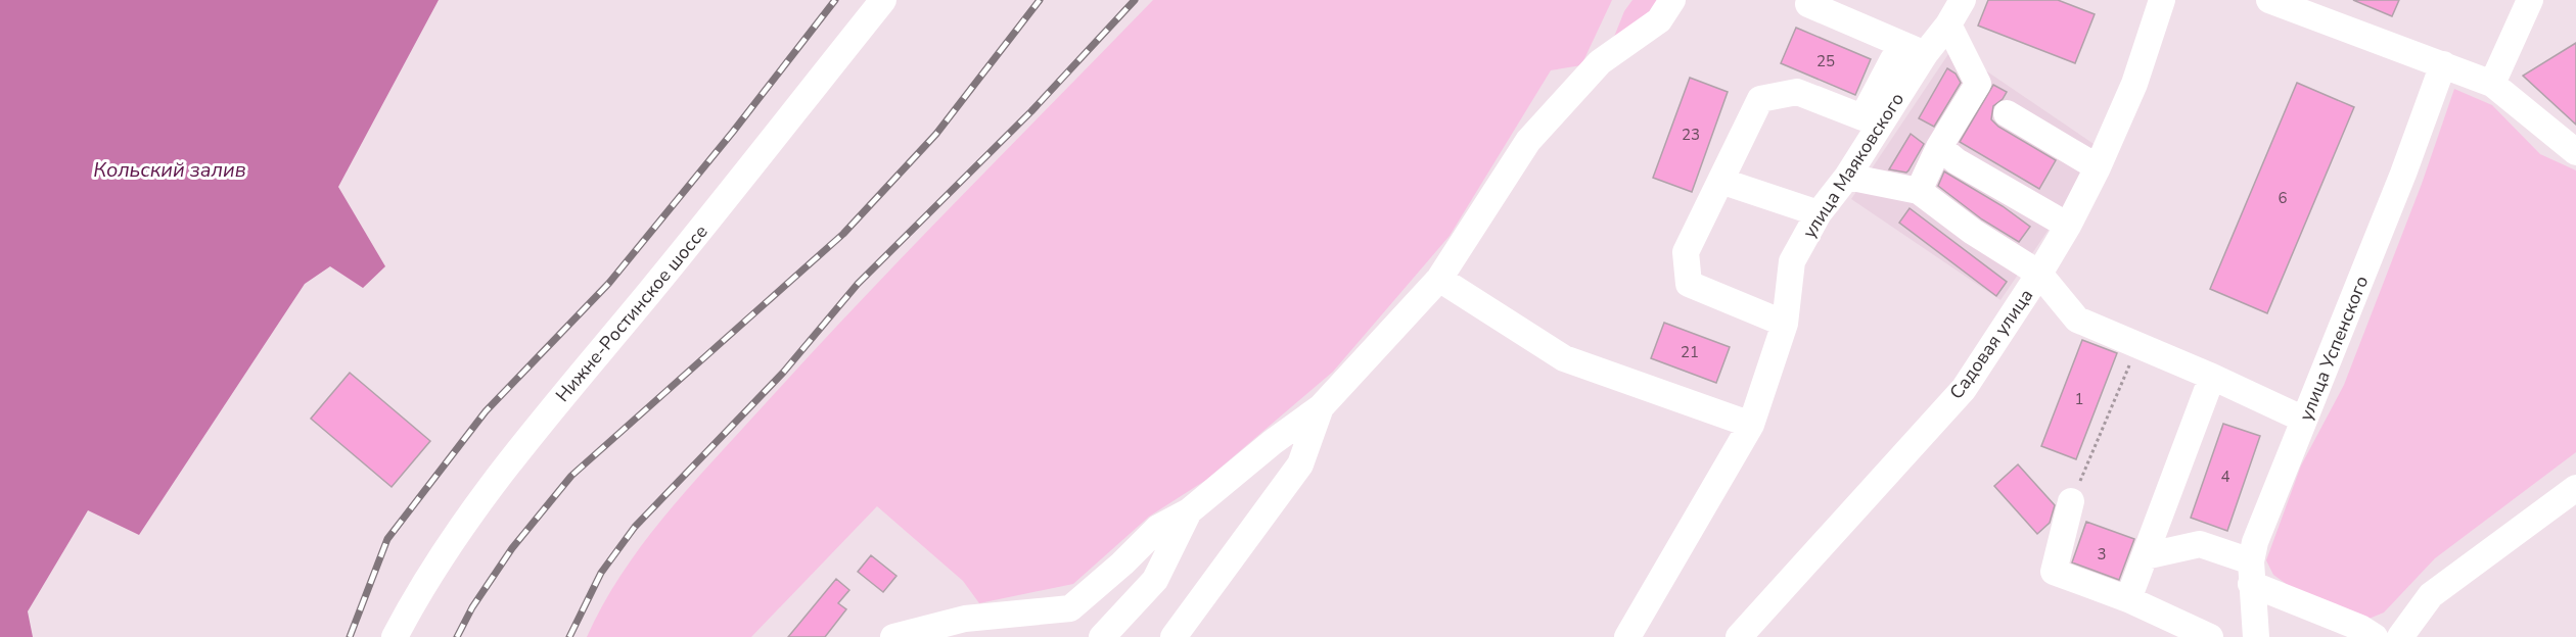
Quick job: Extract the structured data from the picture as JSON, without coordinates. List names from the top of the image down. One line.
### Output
{"streets":{"street":["улица Маяковского","Нижне-Ростинское шоссе","Садовая улица","улица Успенского"]},"water":["Кольский залив"],"house_numbers":["25","23","6","21","1","4","3"]}
